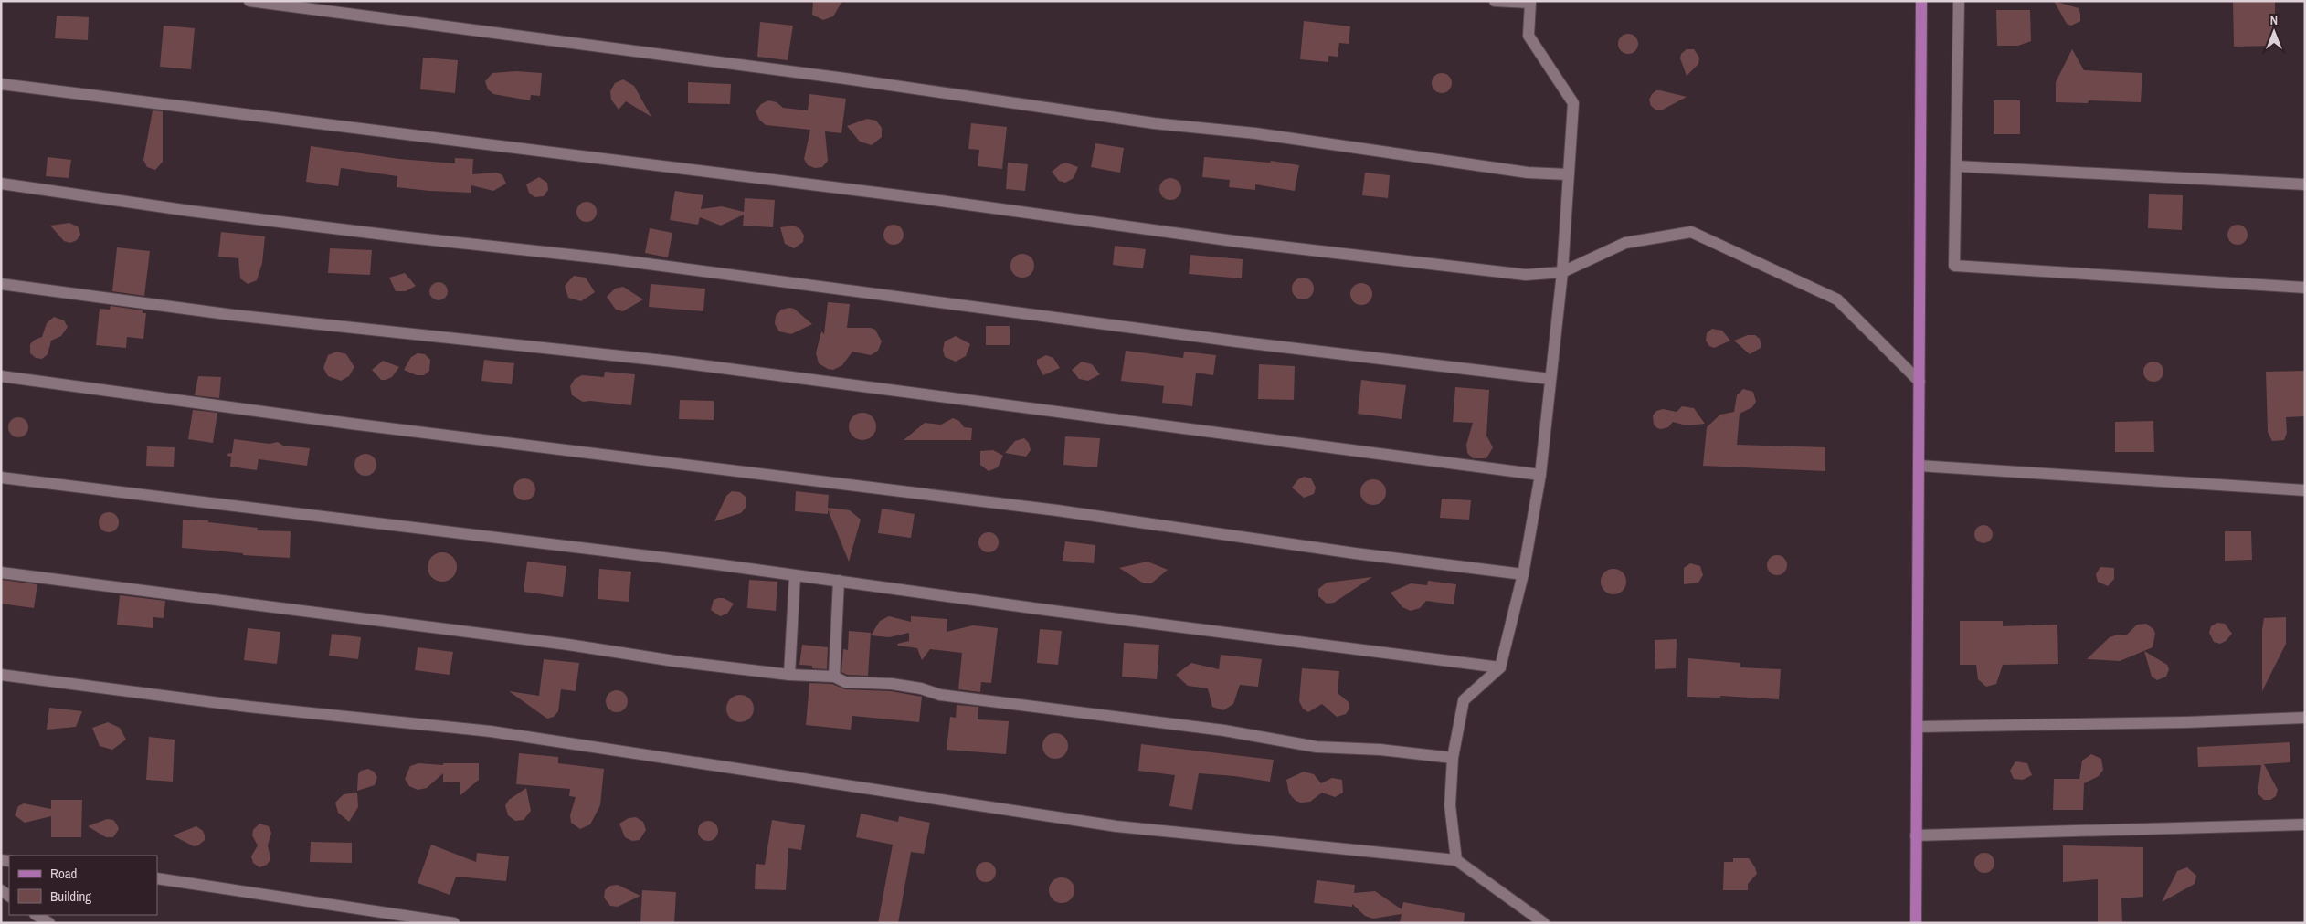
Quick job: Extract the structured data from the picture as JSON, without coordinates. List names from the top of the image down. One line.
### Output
{"legend":["Road","Building"],"north":"top"}
